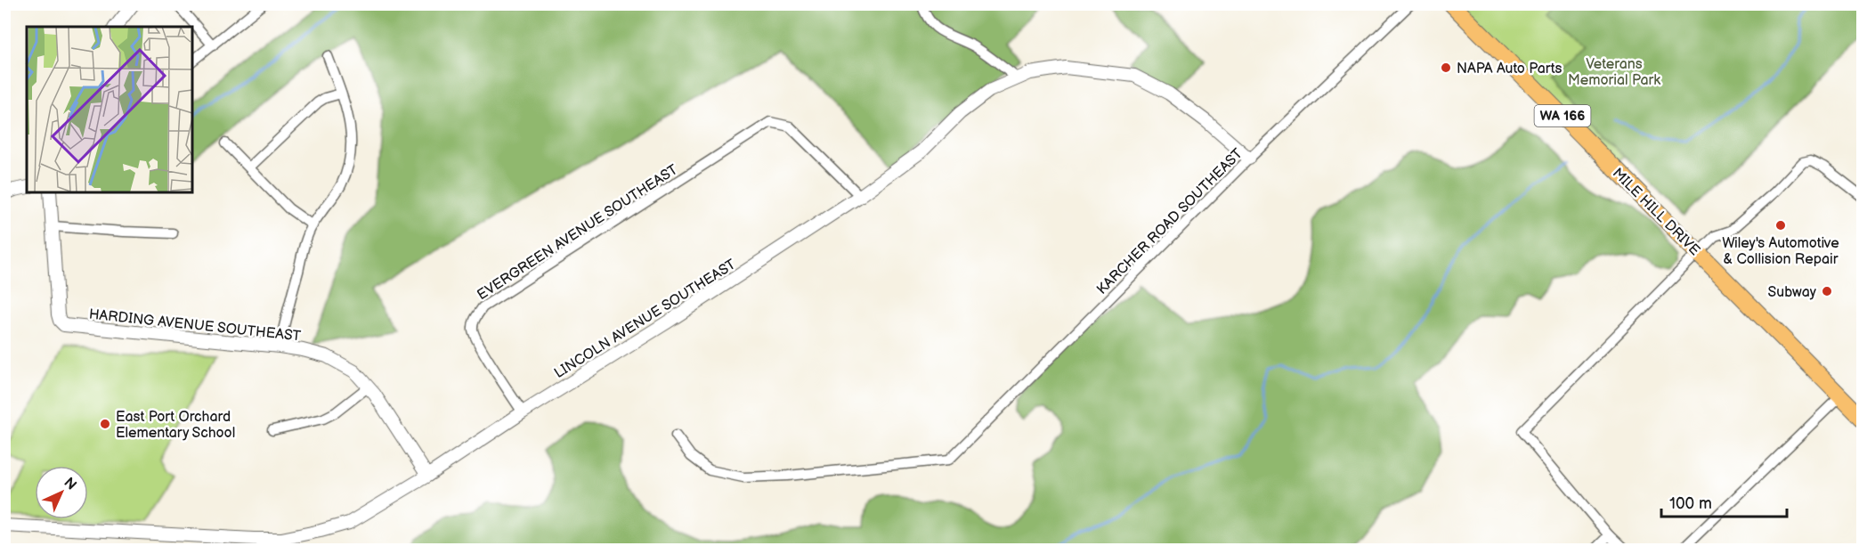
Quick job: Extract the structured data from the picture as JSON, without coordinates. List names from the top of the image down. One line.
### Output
{"streets":{"main road":["WA 166","MILE HILL DRIVE"],"street":["KARCHER ROAD SOUTHEAST","EVERGREEN AVENUE SOUTHEAST","LINCOLN AVENUE SOUTHEAST","HARDING AVENUE SOUTHEAST"]},"crossings":[["KARCHER ROAD SOUTHEAST","LINCOLN AVENUE SOUTHEAST"],["EVERGREEN AVENUE SOUTHEAST","LINCOLN AVENUE SOUTHEAST"],["LINCOLN AVENUE SOUTHEAST","HARDING AVENUE SOUTHEAST"]],"parks":["Veterans Memorial Park"],"places":["NAPA Auto Parts","Wiley's Automotive & Collision Repair","Subway","East Port Orchard Elementary School"],"scale_bar":"100 m","north":"top right"}
